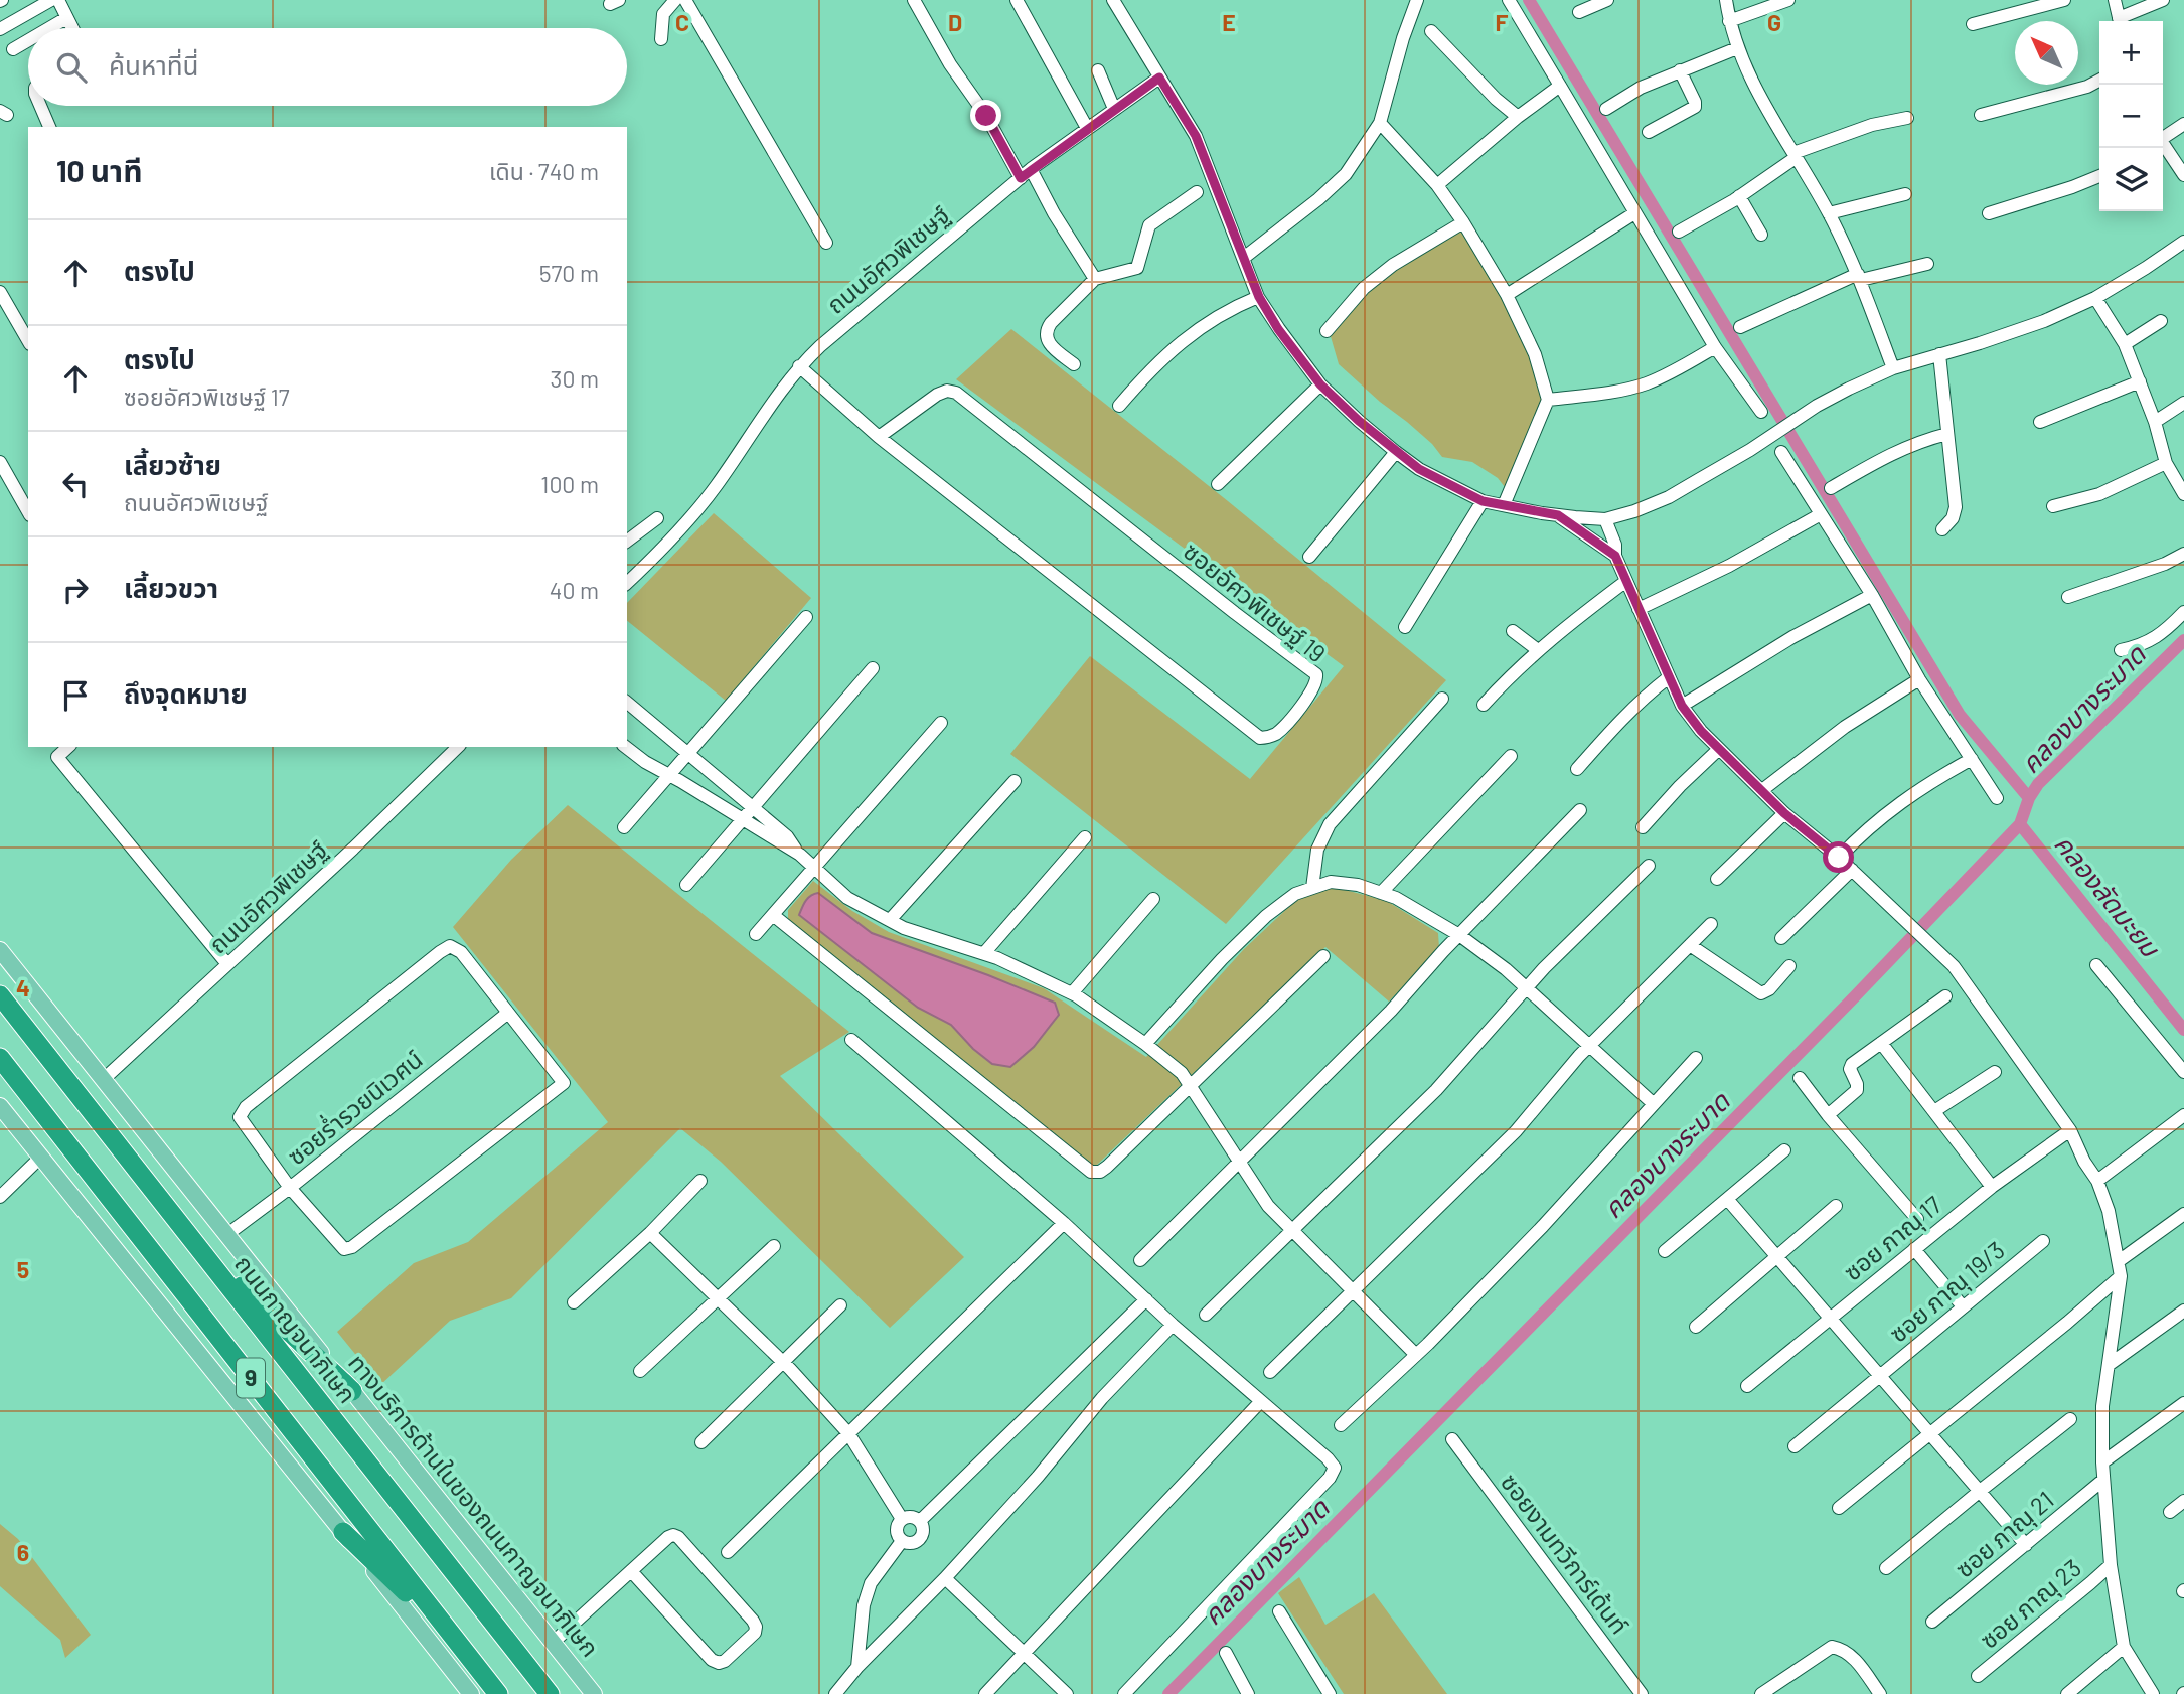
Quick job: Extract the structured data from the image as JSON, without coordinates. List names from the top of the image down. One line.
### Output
{"streets":{"highway":["ถนนกาญจนาภิเษก","9"],"main road":["ทางบริการด้านในของถนนกาญจนาภิเษก"],"street":["ถนนอัศวพิเชษฐ์","ซอยอัศวพิเชษฐ์ 19","ซอยร่ำรวยนิเวศน์","ซอย ภาณุ 17","ซอย ภาณุ 19/3","ซอย ภาณุ 21","ซอยงามทวีการ์เด้นท์","ซอย ภาณุ 23"]},"crossings":[["ถนนอัศวพิเชษฐ์","ซอยอัศวพิเชษฐ์ 19"],["ถนนอัศวพิเชษฐ์","ทางบริการด้านในของถนนกาญจนาภิเษก"],["ซอยร่ำรวยนิเวศน์","ทางบริการด้านในของถนนกาญจนาภิเษก"]],"water":["คลองบางระมาด","คลองลัดมะยม"],"north":"top left","page":{"map_buttons":["+","−"],"search":"ค้นหาที่นี่","heading":["10 นาที","เดิน · 740 m"],"list":[["ตรงไป","570 m"],["ตรงไป","ซอยอัศวพิเชษฐ์ 17","30 m"],["เลี้ยวซ้าย","ถนนอัศวพิเชษฐ์","100 m"],["เลี้ยวขวา","40 m"],"ถึงจุดหมาย"]},"grid":{"columns":["C","D","E","F","G"],"rows":["4","5","6"]}}
